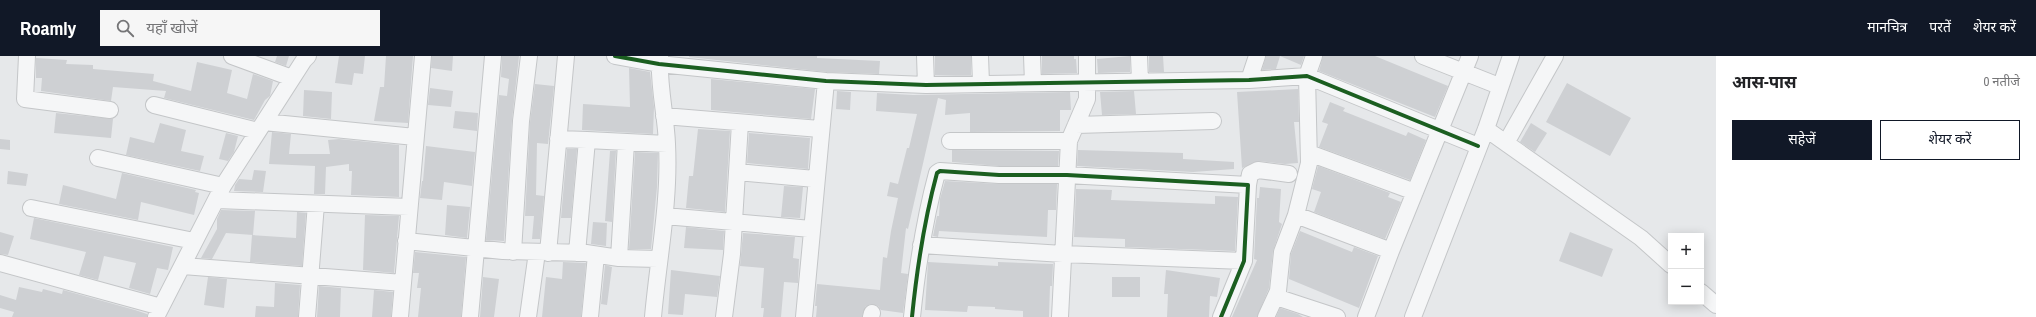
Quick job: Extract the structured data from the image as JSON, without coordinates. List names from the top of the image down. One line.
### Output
{"page":{"header":"Roamly","search":"यहाँ खोजें","nav":["मानचित्र","परतें","शेयर करें"],"heading":["आस-पास","0 नतीजे"],"buttons":["सहेजें","शेयर करें"],"map_buttons":["+","−"]}}
